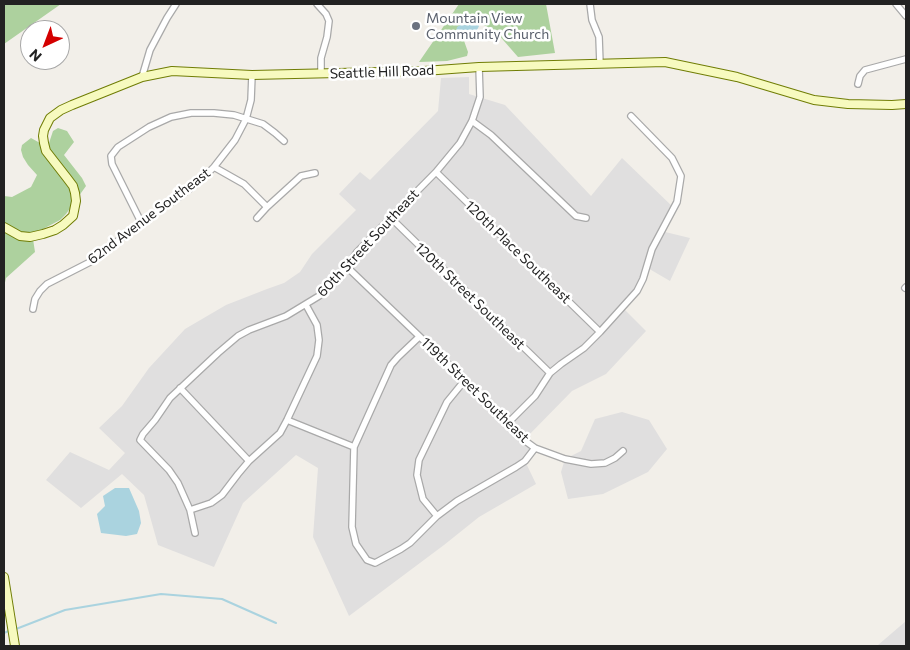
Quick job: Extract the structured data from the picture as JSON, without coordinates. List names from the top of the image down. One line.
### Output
{"streets":{"main road":["Seattle Hill Road"],"street":["62nd Avenue Southeast","60th Street Southeast","120th Place Southeast","120th Street Southeast","119th Street Southeast"]},"crossings":[["Seattle Hill Road","62nd Avenue Southeast"],["Seattle Hill Road","60th Street Southeast"],["60th Street Southeast","120th Place Southeast"],["60th Street Southeast","120th Street Southeast"],["60th Street Southeast","119th Street Southeast"]],"places":["Mountain View Community Church"],"north":"bottom left"}
